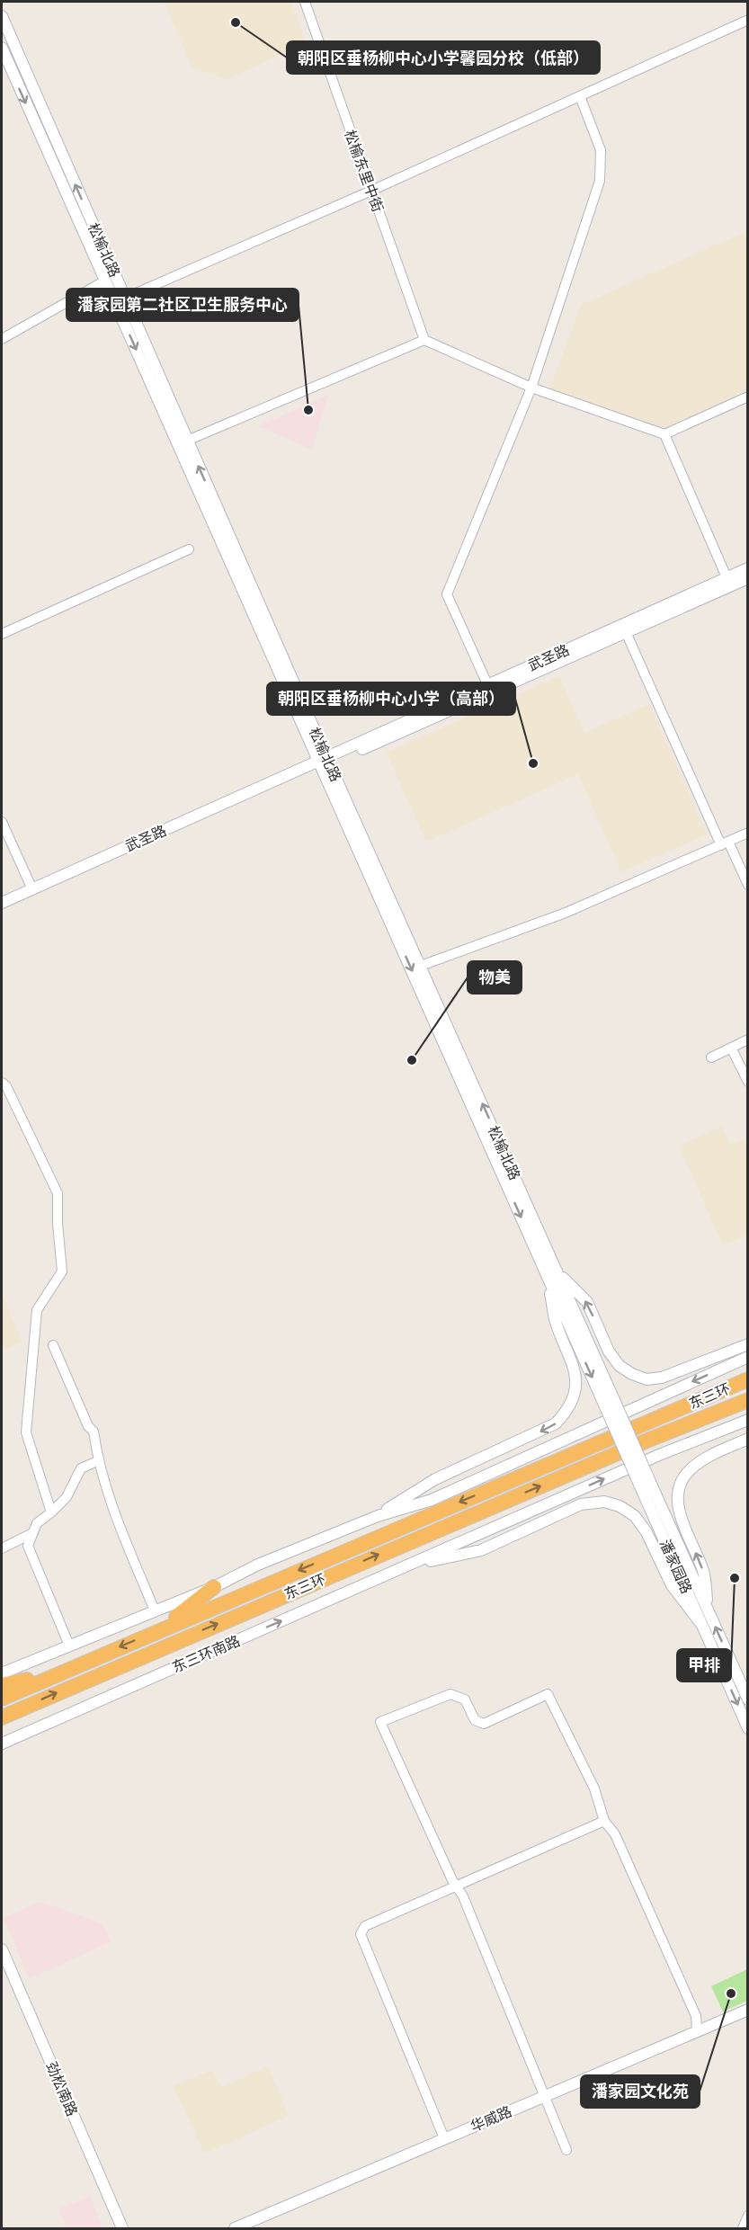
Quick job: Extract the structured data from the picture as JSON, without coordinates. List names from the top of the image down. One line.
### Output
{"streets":{"highway":["东三环"],"street":["松榆东里中街","松榆北路","武圣路","潘家园路","东三环南路","劲松南路","华威路"]},"crossings":[["松榆北路","武圣路"],["松榆北路","潘家园路"]],"places":["朝阳区垂杨柳中心小学馨园分校（低部）","潘家园第二社区卫生服务中心","朝阳区垂杨柳中心小学（高部）","物美","甲排","潘家园文化苑"]}
